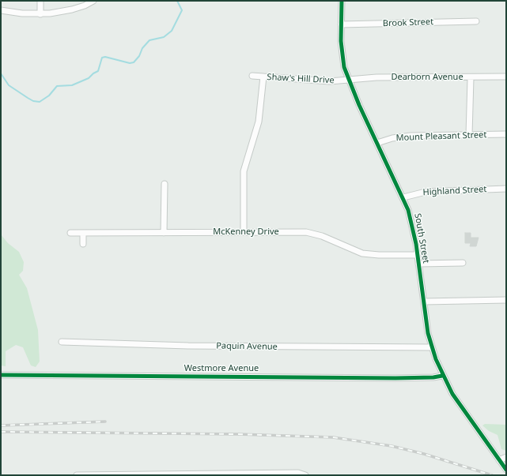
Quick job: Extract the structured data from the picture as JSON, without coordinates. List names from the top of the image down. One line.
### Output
{"streets":{"street":["Brook Street","Dearborn Avenue","Shaw's Hill Drive","Mount Pleasant Street","Highland Street","McKenney Drive","South Street","Paquin Avenue","Westmore Avenue"]},"crossings":[["Brook Street","South Street"],["Dearborn Avenue","Shaw's Hill Drive"],["Dearborn Avenue","South Street"],["Shaw's Hill Drive","South Street"],["Mount Pleasant Street","South Street"],["Highland Street","South Street"],["McKenney Drive","South Street"],["South Street","Paquin Avenue"],["South Street","Westmore Avenue"]]}
